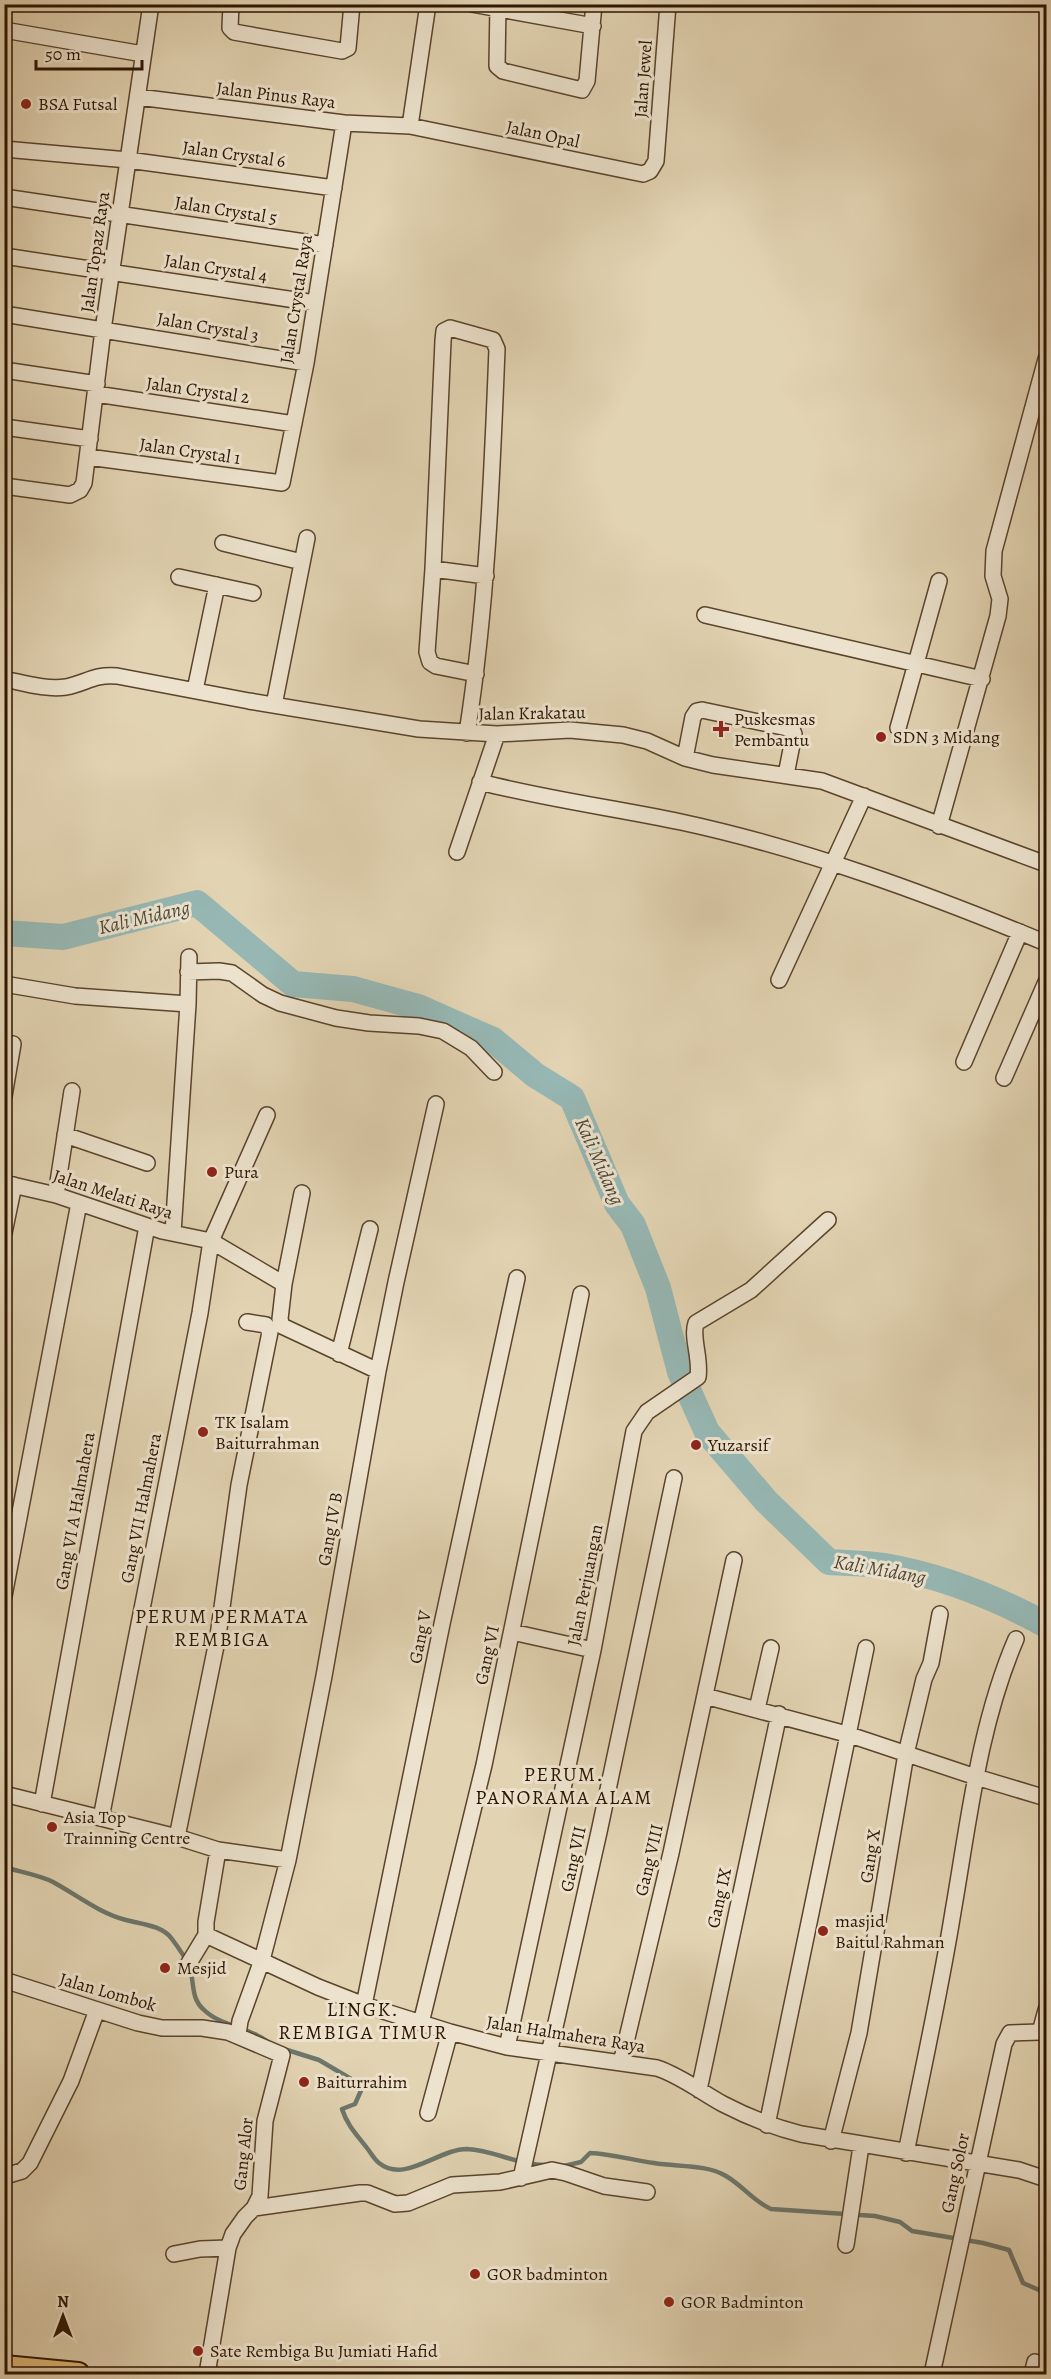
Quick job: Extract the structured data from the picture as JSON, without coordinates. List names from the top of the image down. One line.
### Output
{"streets":{"street":["Jalan Jewel","Jalan Pinus Raya","Jalan Opal","Jalan Crystal 6","Jalan Crystal 5","Jalan Topaz Raya","Jalan Crystal 4","Jalan Crystal Raya","Jalan Crystal 3","Jalan Crystal 2","Jalan Crystal 1","Jalan Krakatau","Jalan Melati Raya","Gang VII Halmahera","Gang VI A Halmahera","Gang IV B","Jalan Perjuangan","Gang V","Gang VI","Gang X","Gang VII","Gang VIII","Gang IX","Jalan Lombok","Jalan Halmahera Raya","Gang Alor","Gang Solor"]},"crossings":[["Jalan Jewel","Jalan Opal"],["Jalan Pinus Raya","Jalan Opal"],["Jalan Pinus Raya","Jalan Topaz Raya"],["Jalan Pinus Raya","Jalan Crystal Raya"],["Jalan Crystal 6","Jalan Topaz Raya"],["Jalan Crystal 6","Jalan Crystal Raya"],["Jalan Crystal 5","Jalan Topaz Raya"],["Jalan Crystal 5","Jalan Crystal Raya"],["Jalan Topaz Raya","Jalan Crystal 4"],["Jalan Topaz Raya","Jalan Crystal 3"],["Jalan Topaz Raya","Jalan Crystal 2"],["Jalan Topaz Raya","Jalan Crystal 1"],["Jalan Crystal 4","Jalan Crystal Raya"],["Jalan Crystal Raya","Jalan Crystal 3"],["Jalan Crystal Raya","Jalan Crystal 2"],["Jalan Crystal Raya","Jalan Crystal 1"],["Jalan Melati Raya","Gang VII Halmahera"],["Jalan Melati Raya","Gang VI A Halmahera"],["Gang IV B","Jalan Halmahera Raya"],["Jalan Perjuangan","Jalan Halmahera Raya"],["Gang V","Jalan Halmahera Raya"],["Gang VI","Jalan Halmahera Raya"],["Gang X","Jalan Halmahera Raya"],["Gang VII","Jalan Halmahera Raya"],["Gang VIII","Jalan Halmahera Raya"],["Gang IX","Jalan Halmahera Raya"],["Jalan Lombok","Gang Alor"],["Jalan Halmahera Raya","Gang Solor"]],"districts":["PERUM PERMATA REMBIGA","PERUM. PANORAMA ALAM","LINGK. REMBIGA TIMUR"],"water":["Kali Midang"],"places":{"other":["BSA Futsal","SDN 3 Midang","Pura","TK Isalam Baiturrahman","Yuzarsif","Asia Top Trainning Centre","masjid Baitul Rahman","Mesjid","Baiturrahim","GOR badminton","GOR Badminton","Sate Rembiga Bu Jumiati Hafid"],"health":["Puskesmas Pembantu"]},"scale_bar":"50 m","north":"top"}
